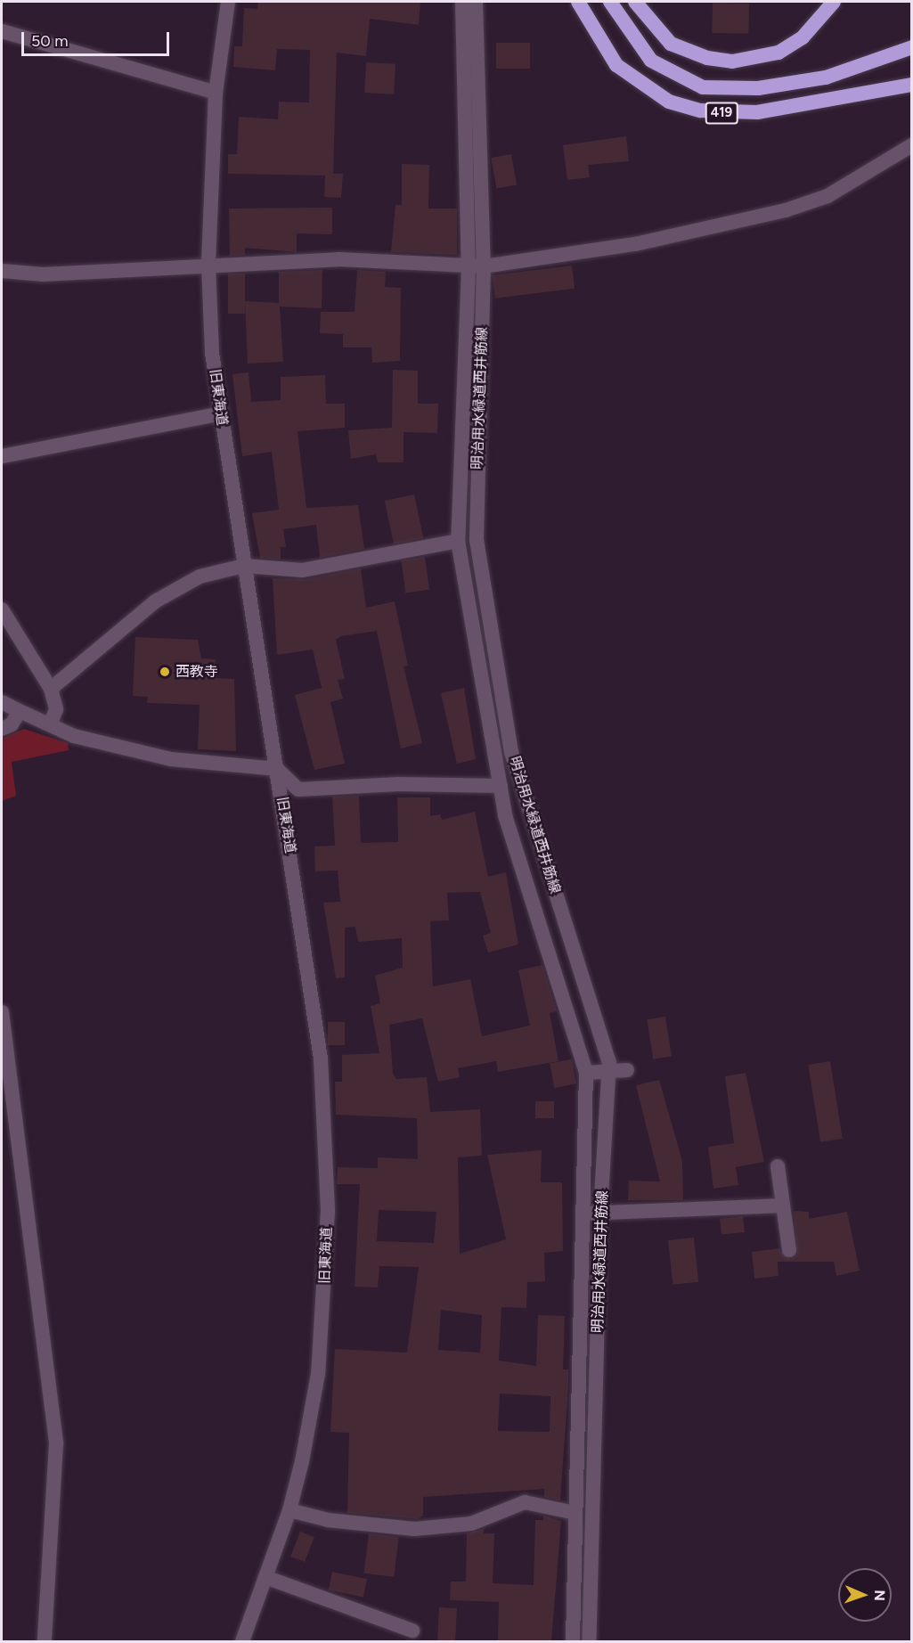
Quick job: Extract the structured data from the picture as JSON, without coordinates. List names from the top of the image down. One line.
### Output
{"streets":{"highway":["419"],"street":["旧東海道","明治用水緑道西井筋線"]},"places":["西教寺"],"scale_bar":"50 m","north":"right"}
